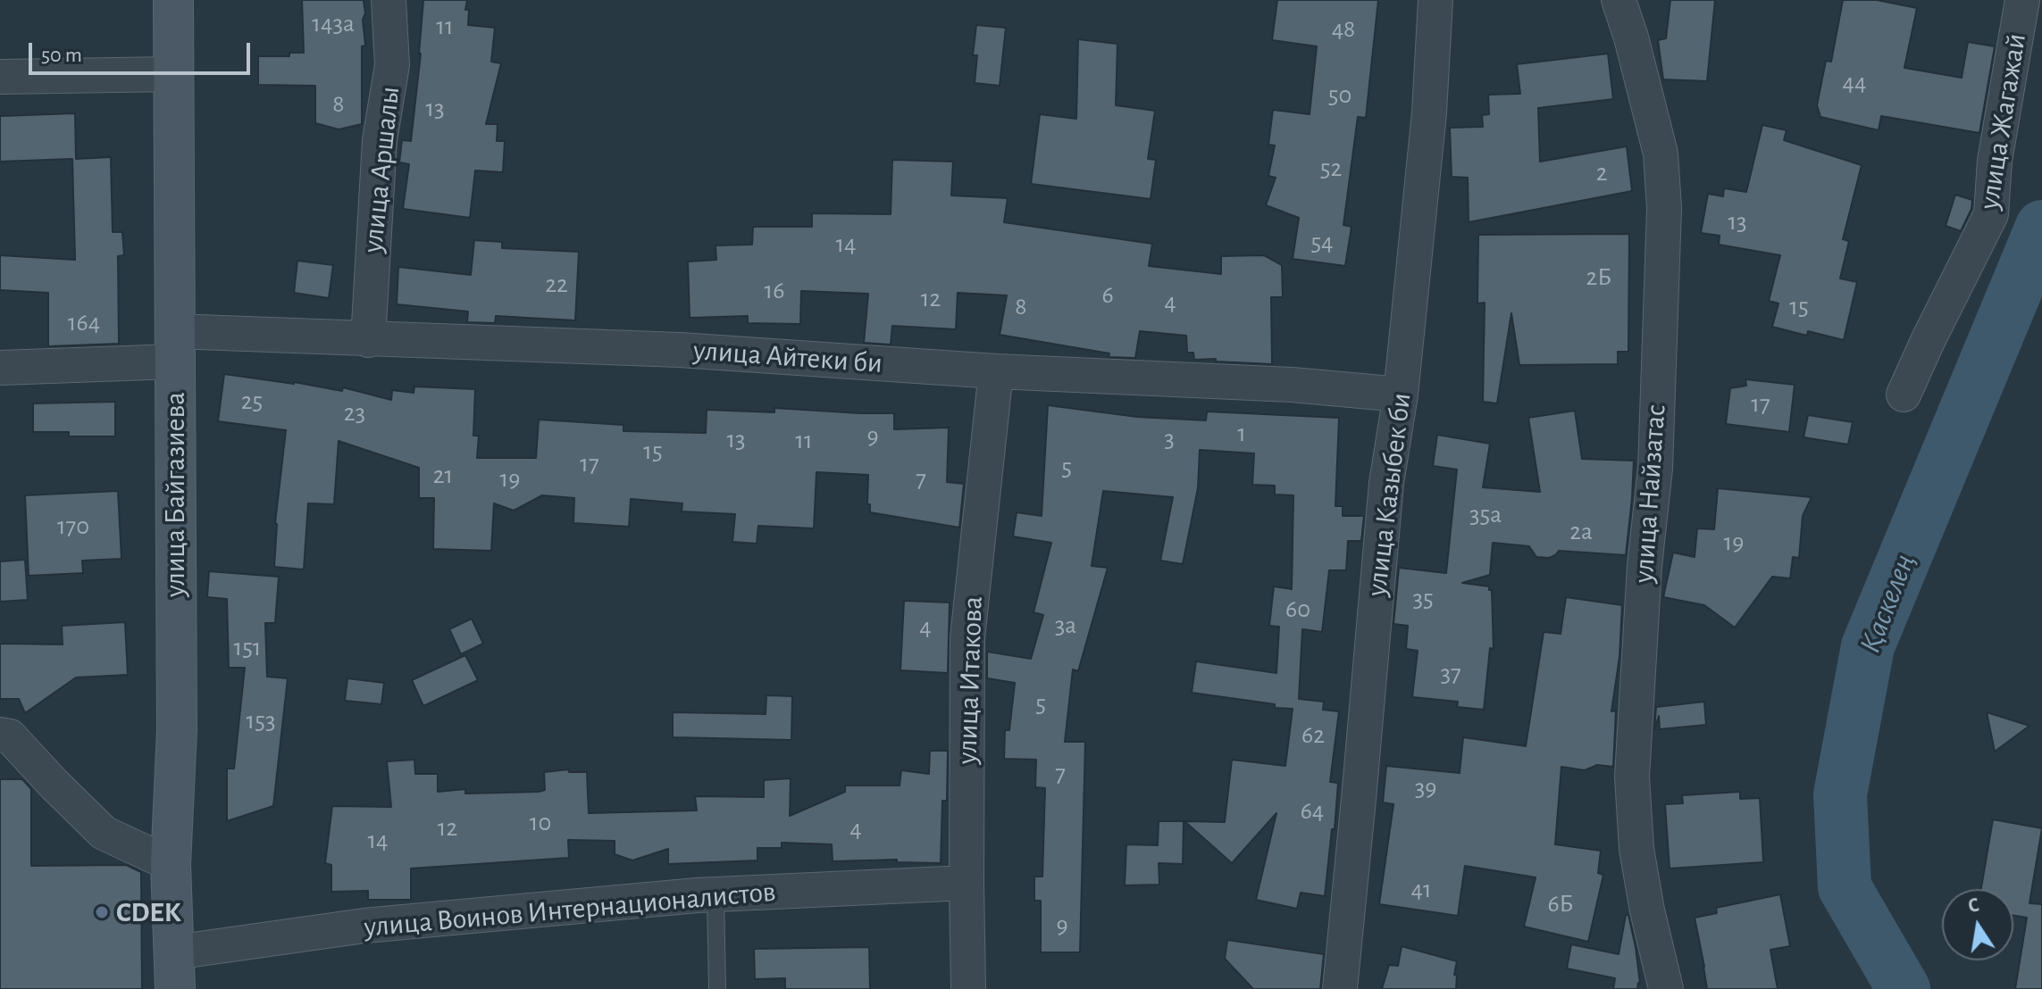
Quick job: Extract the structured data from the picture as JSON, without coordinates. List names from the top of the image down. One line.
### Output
{"streets":{"main road":["улица Байгазиева"],"street":["улица Жагажай","улица Аршалы","улица Айтеки би","улица Найзатас","улица Казыбек би","улица Итакова","улица Воинов Интернационалистов"]},"crossings":[["улица Аршалы","улица Айтеки би"],["улица Айтеки би","улица Байгазиева"],["улица Айтеки би","улица Казыбек би"],["улица Айтеки би","улица Итакова"],["улица Байгазиева","улица Воинов Интернационалистов"],["улица Итакова","улица Воинов Интернационалистов"]],"water":["Қаскелең"],"places":["CDEK"],"house_numbers":["143а","11","48","44","50","8","13","52","2","13","54","14","2Б","22","16","6","12","4","8","15","164","25","17","23","1","9","3","13","11","15","17","5","21","19","7","35а","170","2а","19","35","60","3а","4","151","37","5","153","62","7","39","64","10","12","4","14","41","6Б","9"],"scale_bar":"50 m","north":"top"}
